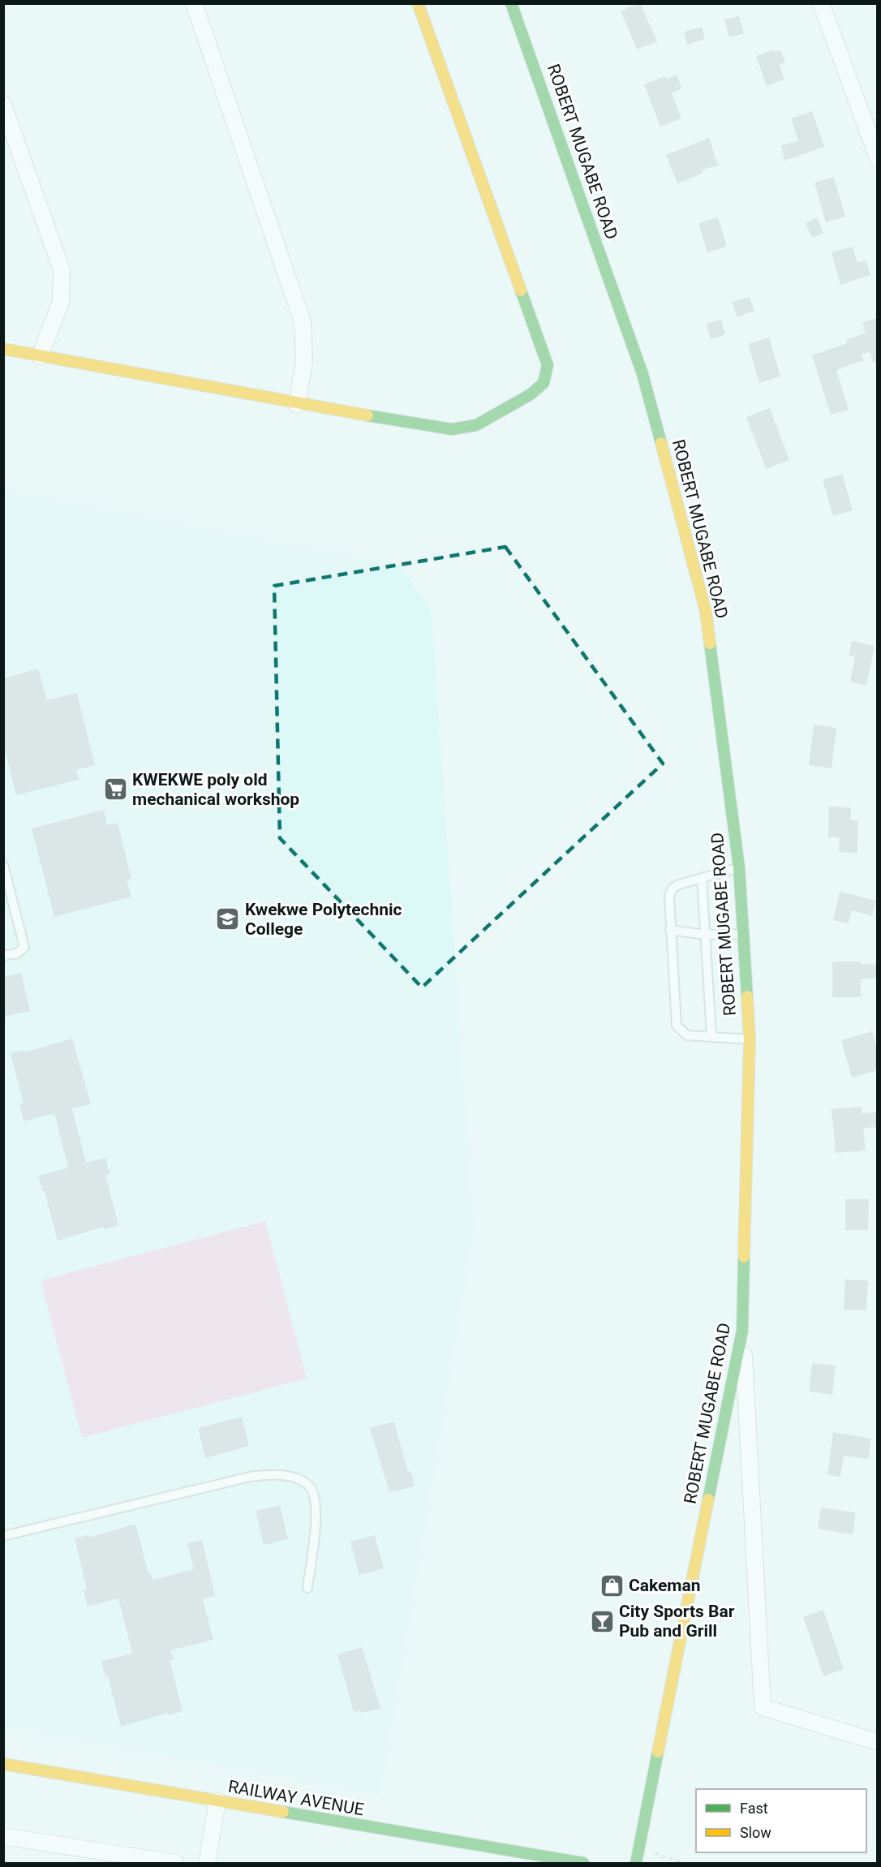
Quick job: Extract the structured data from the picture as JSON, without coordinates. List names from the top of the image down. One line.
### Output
{"streets":{"main road":["ROBERT MUGABE ROAD","RAILWAY AVENUE"]},"places":{"supermarket":["KWEKWE poly old mechanical workshop"],"school or university":["Kwekwe Polytechnic College"],"shop":["Cakeman"],"bar":["City Sports Bar Pub and Grill"]},"legend":["Fast","Slow"]}
